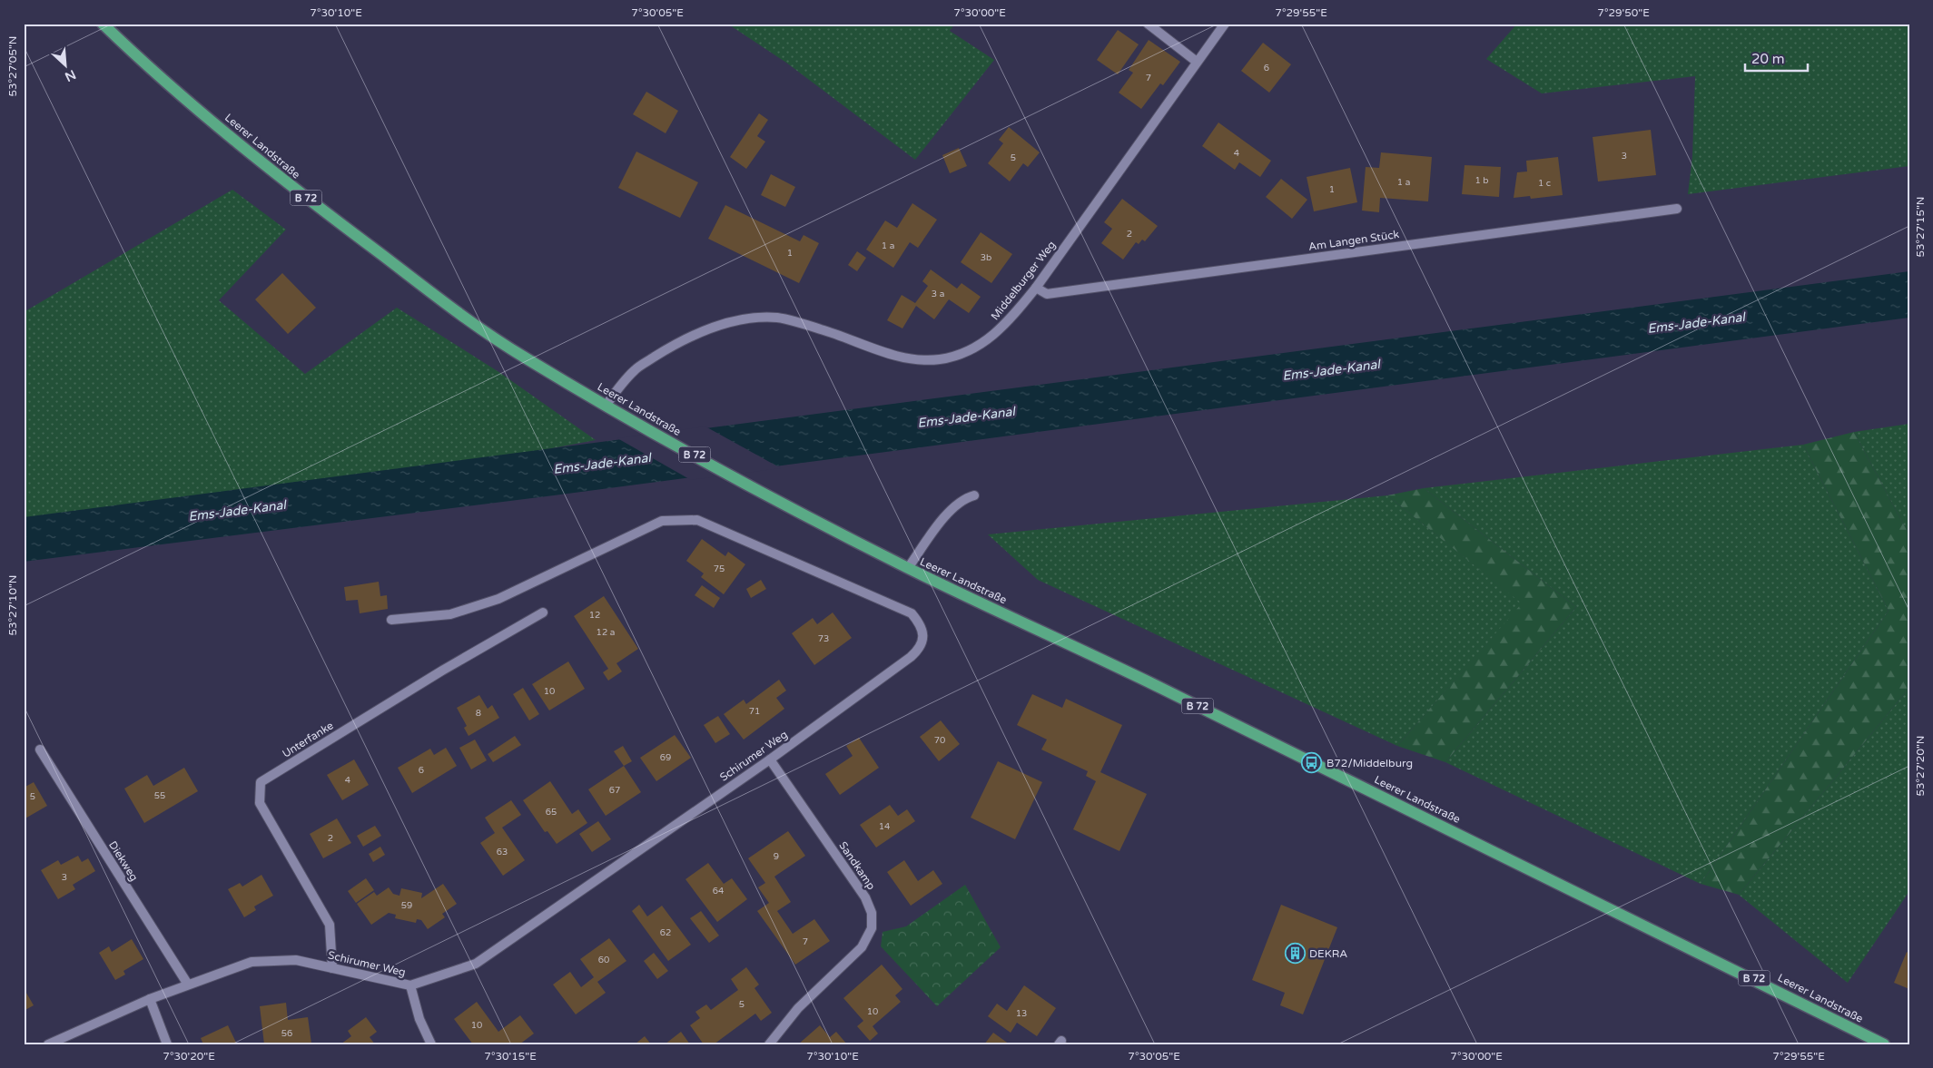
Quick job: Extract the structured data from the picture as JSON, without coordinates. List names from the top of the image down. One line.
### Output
{"streets":{"main road":["Leerer Landstraße","B 72"],"street":["Am Langen Stück","Middelburger Weg","Unterfanke","Schirumer Weg","Diekweg","Sandkamp"]},"crossings":[["Leerer Landstraße","Middelburger Weg"],["Am Langen Stück","Middelburger Weg"],["Unterfanke","Schirumer Weg"],["Schirumer Weg","Diekweg"],["Schirumer Weg","Sandkamp"]],"water":["Ems-Jade-Kanal"],"places":{"bus stop":["B72/Middelburg"],"building":["DEKRA"]},"house_numbers":["6","7","4","3","5","1 b","1 a","1 c","1","2","1 a","1","3b","3 a","75","12","12 a","73","10","71","8","70","69","6","4","67","55","5","65","14","2","63","9","3","64","59","62","7","60","5","10","13","10","56"],"scale_bar":"20 m","north":"bottom right","coordinates":["7°30'10\"E","7°30'05\"E","7°30'00\"E","7°29'55\"E","7°29'50\"E","53°27'05\"N","53°27'15\"N","53°27'10\"N","53°27'20\"N","7°30'20\"E","7°30'15\"E"]}
